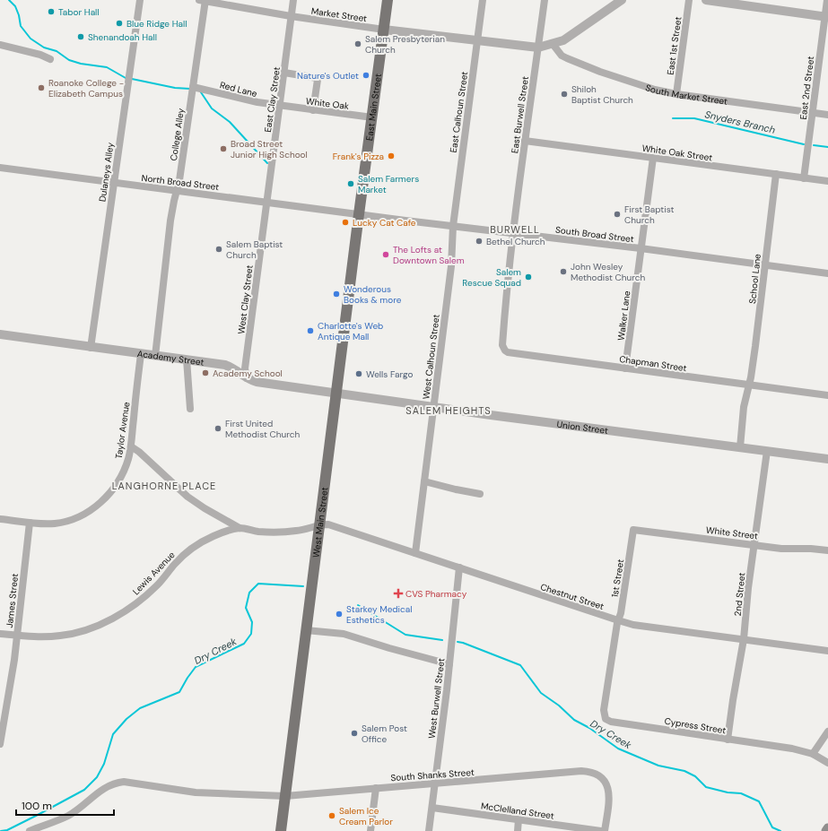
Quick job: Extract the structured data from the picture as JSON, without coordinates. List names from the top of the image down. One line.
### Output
{"streets":{"main road":["East Main Street","West Main Street"],"street":["Market Street","East 1st Street","East 2nd Street","Red Lane","South Market Street","East Clay Street","White Oak","East Calhoun Street","East Burwell Street","College Alley","White Oak Street","Dulaneys Alley","North Broad Street","South Broad Street","School Lane","West Clay Street","Walker Lane","West Calhoun Street","Academy Street","Chapman Street","Union Street","Taylor Avenue","White Street","Lewis Avenue","1st Street","2nd Street","Chestnut Street","James Street","West Burwell Street","Cypress Street","South Shanks Street","McClelland Street"]},"crossings":[["Market Street","East Clay Street"],["Market Street","East Main Street"],["Market Street","College Alley"],["East 1st Street","South Market Street"],["East 2nd Street","South Market Street"],["East 2nd Street","White Oak Street"],["Red Lane","East Clay Street"],["Red Lane","White Oak"],["Red Lane","College Alley"],["East Clay Street","White Oak"],["East Clay Street","North Broad Street"],["East Clay Street","West Clay Street"],["White Oak","East Main Street"],["East Main Street","North Broad Street"],["East Main Street","South Broad Street"],["East Main Street","West Main Street"],["East Calhoun Street","South Broad Street"],["East Calhoun Street","West Calhoun Street"],["East Burwell Street","White Oak Street"],["East Burwell Street","South Broad Street"],["East Burwell Street","Chapman Street"],["College Alley","North Broad Street"],["College Alley","Academy Street"],["White Oak Street","School Lane"],["White Oak Street","Walker Lane"],["Dulaneys Alley","North Broad Street"],["Dulaneys Alley","Academy Street"],["North Broad Street","South Broad Street"],["North Broad Street","West Clay Street"],["North Broad Street","West Main Street"],["South Broad Street","School Lane"],["South Broad Street","Walker Lane"],["South Broad Street","West Calhoun Street"],["South Broad Street","Chapman Street"],["South Broad Street","West Main Street"],["School Lane","Chapman Street"],["School Lane","Union Street"],["West Clay Street","Academy Street"],["Walker Lane","Chapman Street"],["West Calhoun Street","Union Street"],["West Calhoun Street","Chestnut Street"],["Academy Street","Union Street"],["Academy Street","Taylor Avenue"],["Academy Street","West Main Street"],["Union Street","West Main Street"],["Union Street","2nd Street"],["Taylor Avenue","James Street"],["West Main Street","Lewis Avenue"],["West Main Street","Chestnut Street"],["West Main Street","South Shanks Street"],["White Street","1st Street"],["White Street","2nd Street"],["Lewis Avenue","Chestnut Street"],["Lewis Avenue","James Street"],["1st Street","Chestnut Street"],["1st Street","Cypress Street"],["2nd Street","Chestnut Street"],["2nd Street","Cypress Street"],["Chestnut Street","West Burwell Street"],["West Burwell Street","South Shanks Street"],["West Burwell Street","McClelland Street"]],"districts":["BURWELL","SALEM HEIGHTS","LANGHORNE PLACE"],"water":["Snyders Branch","Dry Creek"],"places":{"other":["Tabor Hall","Blue Ridge Hall","Shenandoah Hall","Salem Presbyterian Church","Nature's Outlet","Roanoke College - Elizabeth Campus","Shiloh Baptist Church","Broad Street Junior High School","Frank's Pizza","Salem Farmers Market","First Baptist Church","Lucky Cat Cafe","Bethel Church","Salem Baptist Church","The Lofts at Downtown Salem","John Wesley Methodist Church","Salem Rescue Squad","Wonderous Books & more","Charlotte's Web Antique Mall","Academy School","Wells Fargo","First United Methodist Church","Starkey Medical Esthetics","Salem Post Office","Salem Ice Cream Parlor"],"health":["CVS Pharmacy"]},"scale_bar":"100 m"}
